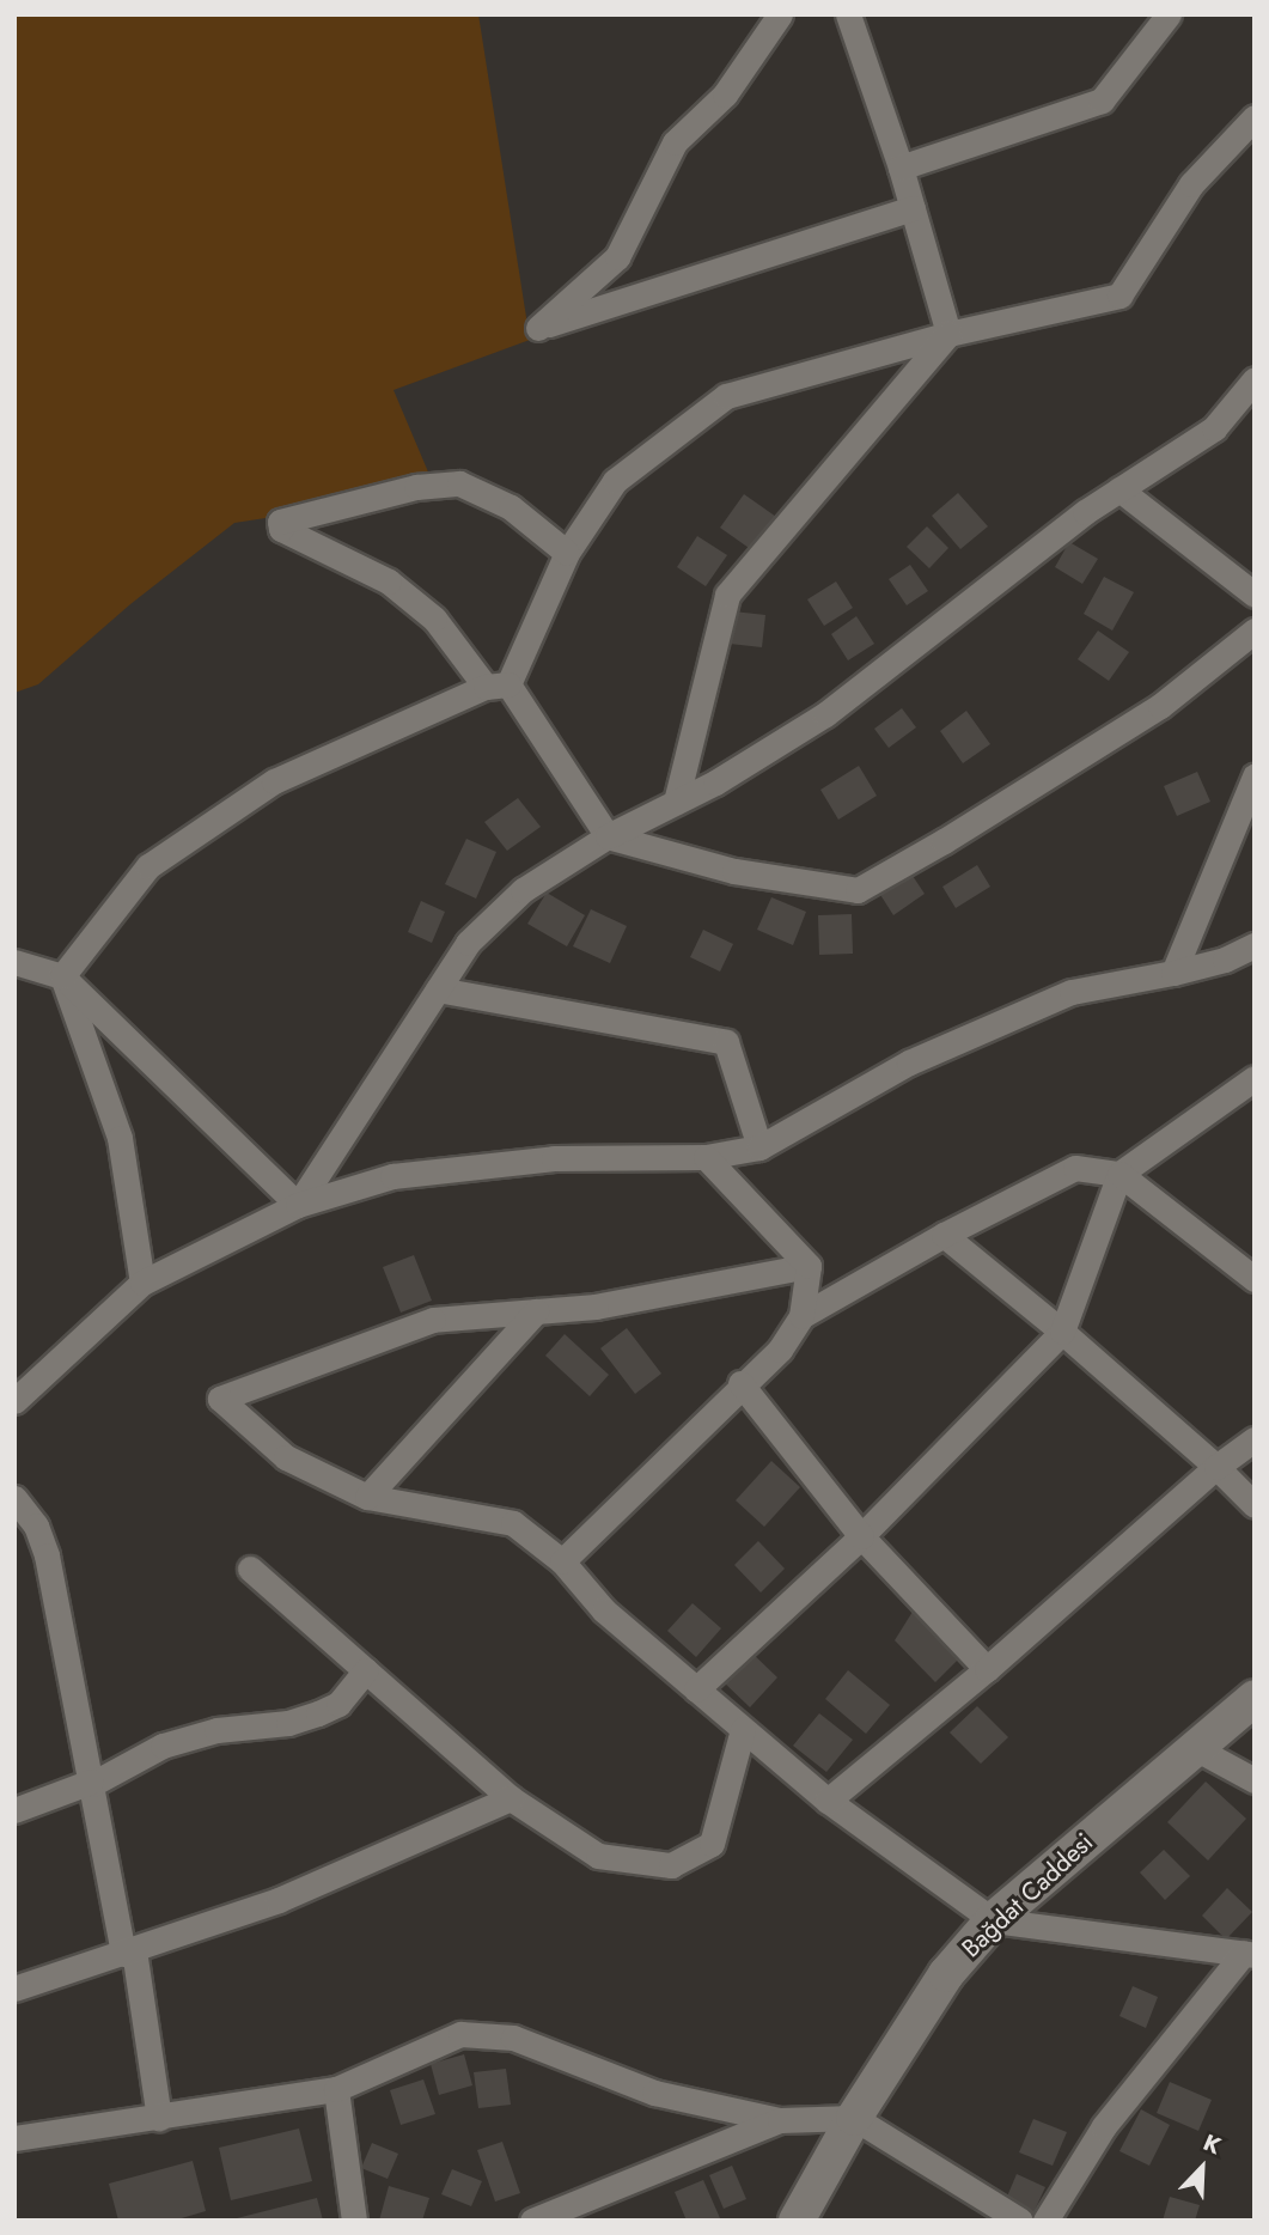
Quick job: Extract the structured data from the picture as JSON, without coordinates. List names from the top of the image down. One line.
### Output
{"streets":{"street":["Bağdat Caddesi"]},"north":"top right"}
